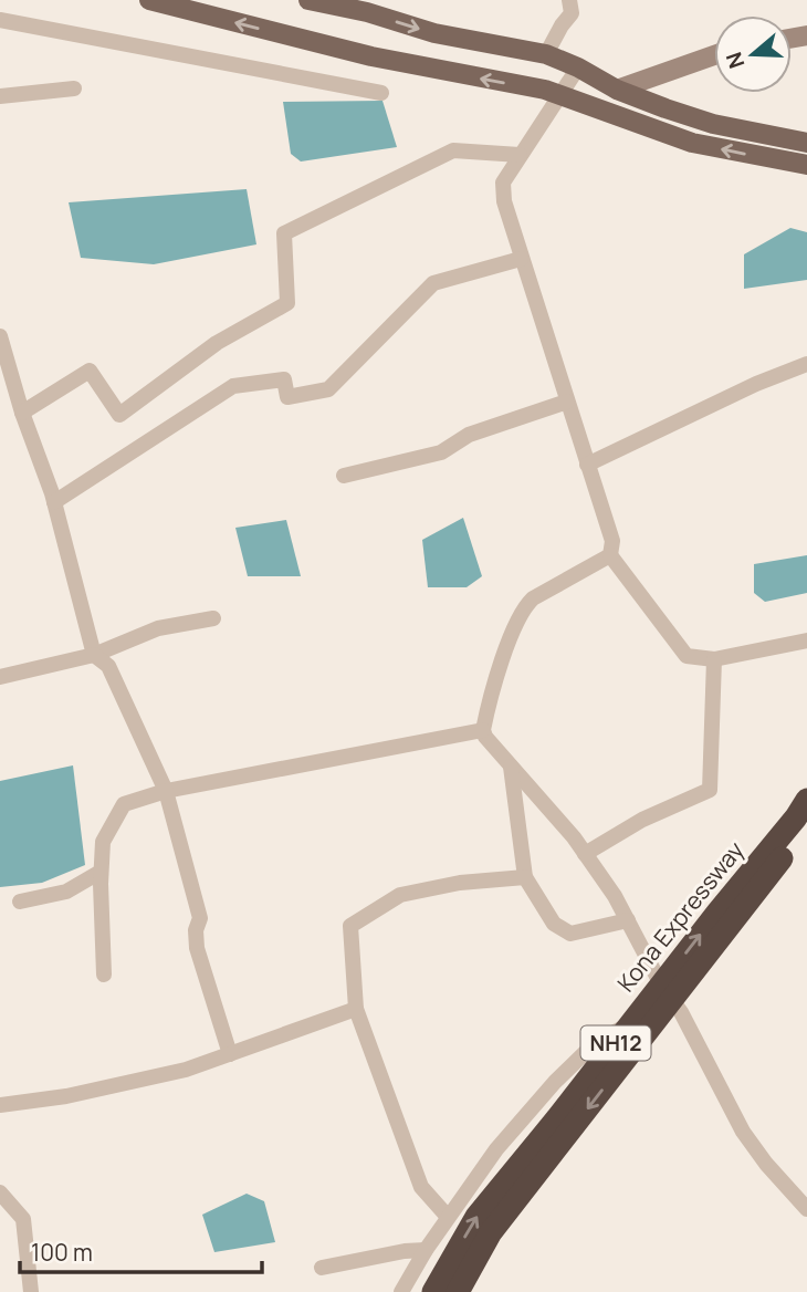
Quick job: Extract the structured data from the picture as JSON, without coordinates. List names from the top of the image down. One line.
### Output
{"streets":{"highway":["Kona Expressway","NH12"]},"scale_bar":"100 m","north":"left"}
